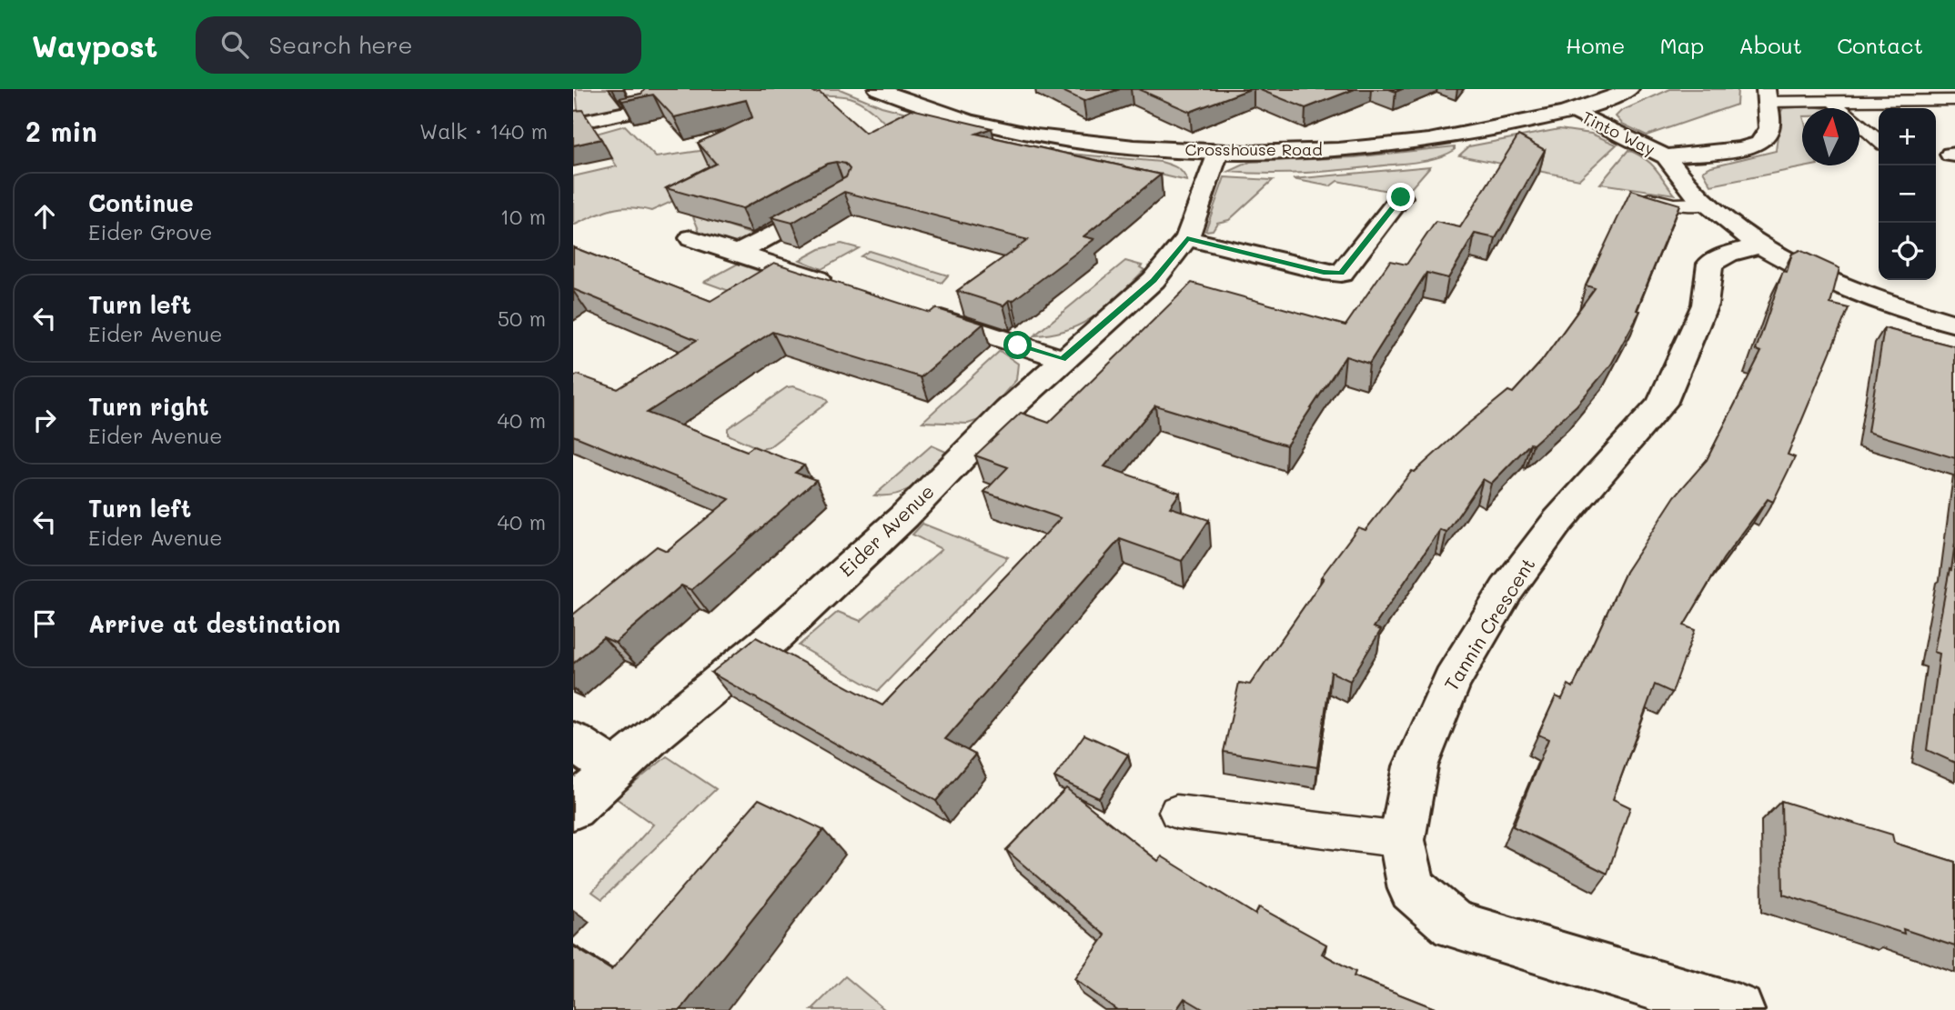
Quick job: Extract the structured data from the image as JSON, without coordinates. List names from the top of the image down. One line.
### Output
{"streets":{"street":["Tinto Way","Crosshouse Road","Eider Avenue","Tannin Crescent"]},"crossings":[["Tinto Way","Crosshouse Road"],["Crosshouse Road","Eider Avenue"]],"north":"top","page":{"header":"Waypost","search":"Search here","nav":["Home","Map","About","Contact"],"heading":["2 min","Walk · 140 m"],"map_buttons":["+","−"],"list":[["Continue","Eider Grove","10 m"],["Turn left","Eider Avenue","50 m"],["Turn right","Eider Avenue","40 m"],["Turn left","Eider Avenue","40 m"],"Arrive at destination"]}}
